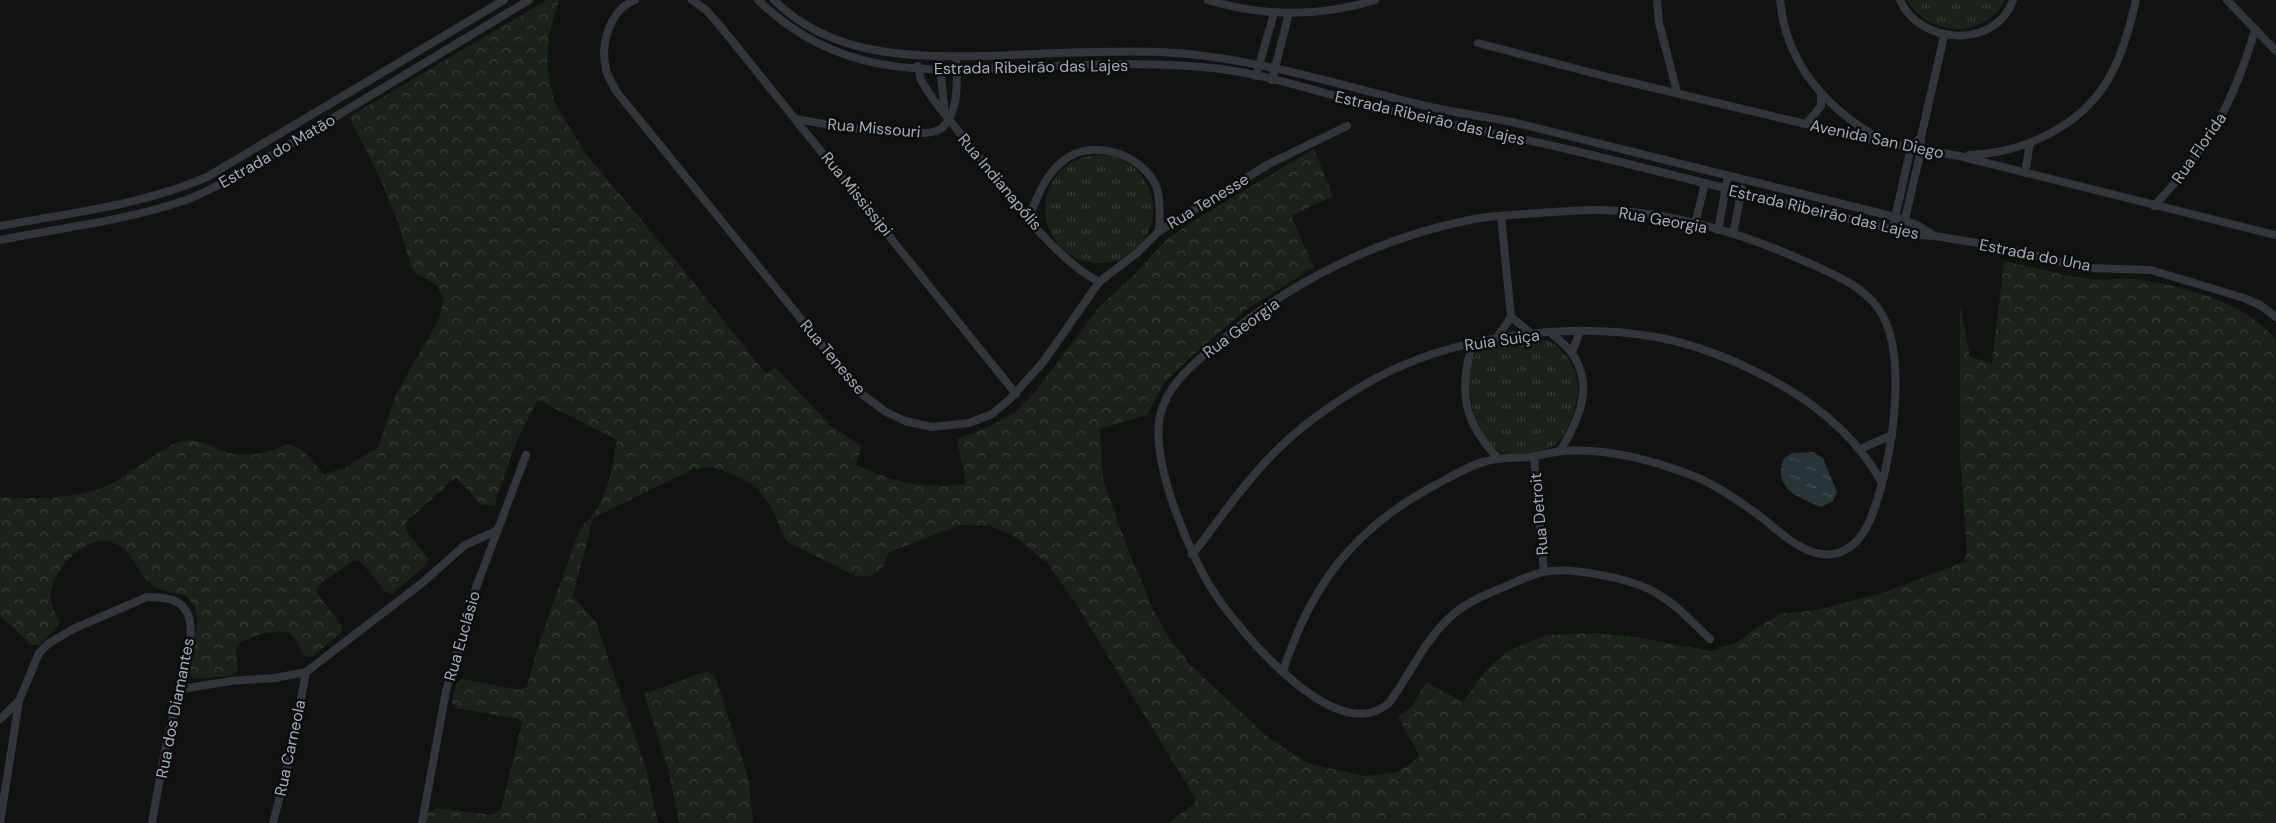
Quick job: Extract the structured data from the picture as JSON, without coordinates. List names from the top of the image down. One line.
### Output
{"streets":{"street":["Estrada Ribeirão das Lajes","Rua Missouri","Avenida San Diego","Rua Florida","Estrada do Matão","Rua Indianapólis","Rua Mississipi","Rua Tenesse","Rua Georgia","Estrada do Una","Ruia Suiça","Rua Detroit","Rua Euclásio","Rua dos Diamantes","Rua Carneola"]},"crossings":[["Estrada Ribeirão das Lajes","Rua Indianapólis"],["Estrada Ribeirão das Lajes","Estrada do Una"],["Rua Missouri","Rua Indianapólis"],["Rua Missouri","Rua Mississipi"],["Avenida San Diego","Rua Florida"],["Rua Indianapólis","Rua Tenesse"],["Rua Mississipi","Rua Tenesse"],["Rua Georgia","Ruia Suiça"],["Rua Georgia","Rua Detroit"],["Ruia Suiça","Rua Detroit"]]}
